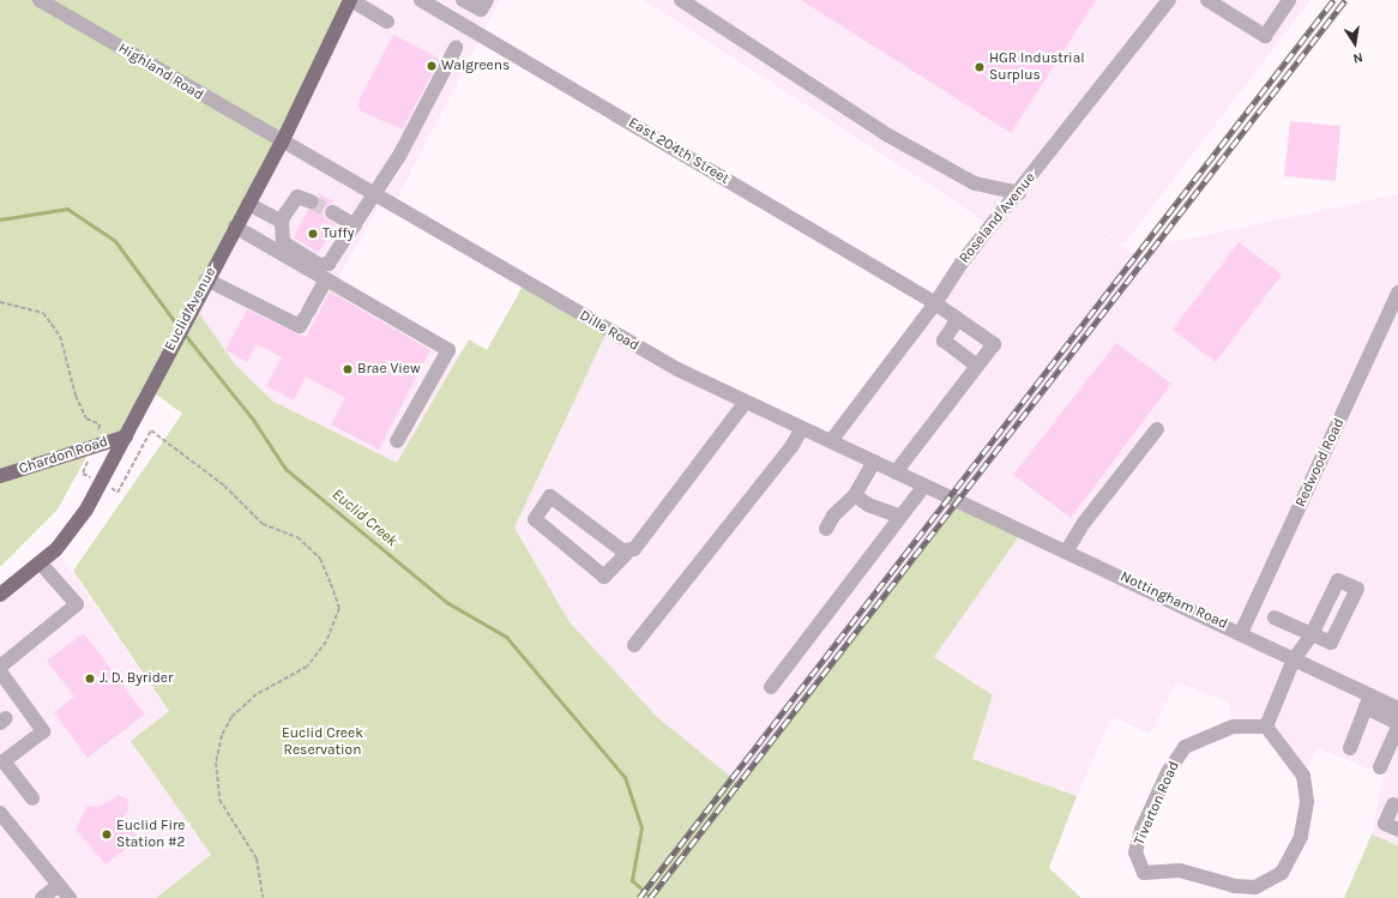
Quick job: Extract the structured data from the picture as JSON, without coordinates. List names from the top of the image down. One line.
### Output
{"streets":{"main road":["Euclid Avenue","Chardon Road"],"street":["Highland Road","East 204th Street","Roseland Avenue","Dille Road","Redwood Road","Nottingham Road","Tiverton Road"]},"crossings":[["Highland Road","Euclid Avenue"],["Highland Road","Dille Road"],["East 204th Street","Roseland Avenue"],["Roseland Avenue","Dille Road"],["Euclid Avenue","Dille Road"],["Euclid Avenue","Chardon Road"],["Dille Road","Nottingham Road"],["Redwood Road","Nottingham Road"]],"water":["Euclid Creek"],"parks":["Euclid Creek Reservation"],"places":["Walgreens","HGR Industrial Surplus","Tuffy","Brae View","J. D. Byrider","Euclid Fire Station #2"],"north":"bottom"}
